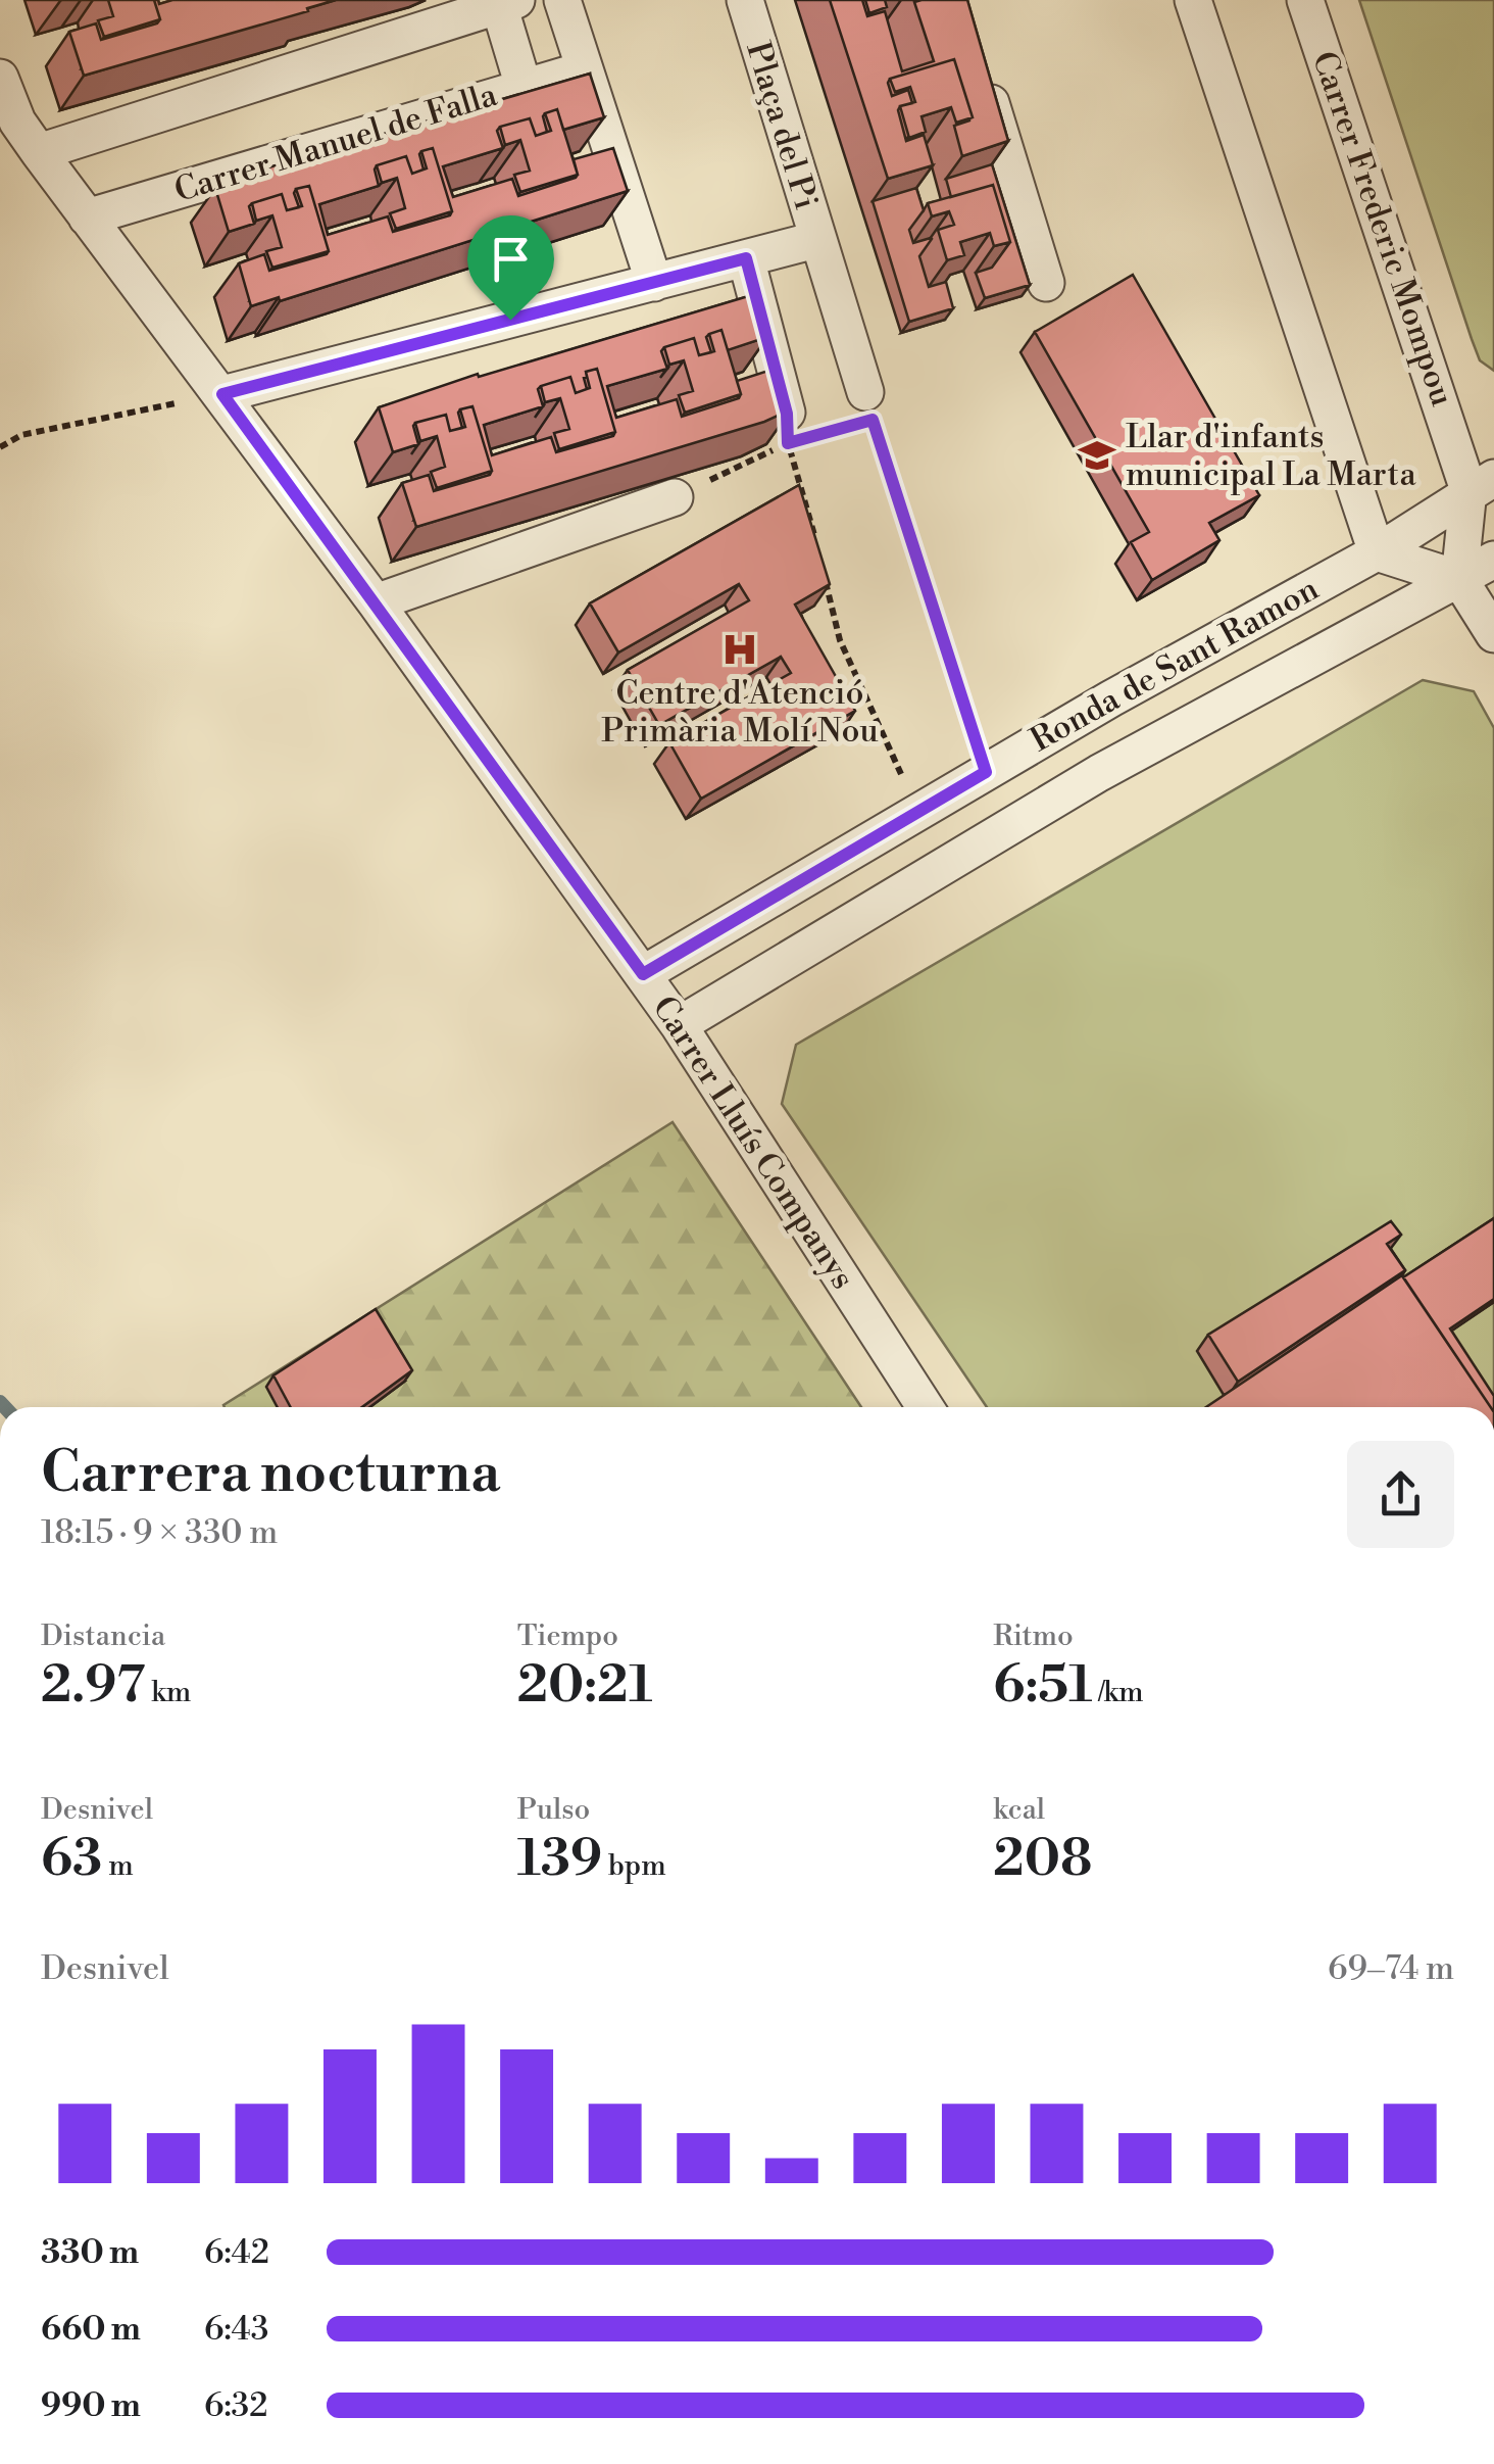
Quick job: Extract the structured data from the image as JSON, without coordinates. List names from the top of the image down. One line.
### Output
{"streets":{"street":["Plaça del Pi","Carrer Manuel de Falla","Carrer Frederic Mompou","Ronda de Sant Ramon","Carrer Lluís Companys"]},"crossings":[["Plaça del Pi","Carrer Lluís Companys"],["Carrer Manuel de Falla","Carrer Lluís Companys"],["Carrer Frederic Mompou","Ronda de Sant Ramon"],["Ronda de Sant Ramon","Carrer Lluís Companys"]],"places":{"school or university":["Llar d'infants municipal La Marta"],"hospital":["Centre d'Atenció Primària Molí Nou"]},"page":{"heading":["Carrera nocturna","18:15 · 9 × 330 m"],"stats":[["Distancia","2.97 km"],["Tiempo","20:21"],["Ritmo","6:51 /km"],["Desnivel","63 m"],["Pulso","139 bpm"],["kcal","208"]],"chart":["Desnivel","69–74 m"],"list":[{"name":"330 m","note":"6:42"},{"name":"660 m","note":"6:43"},{"name":"990 m","note":"6:32"}]}}
